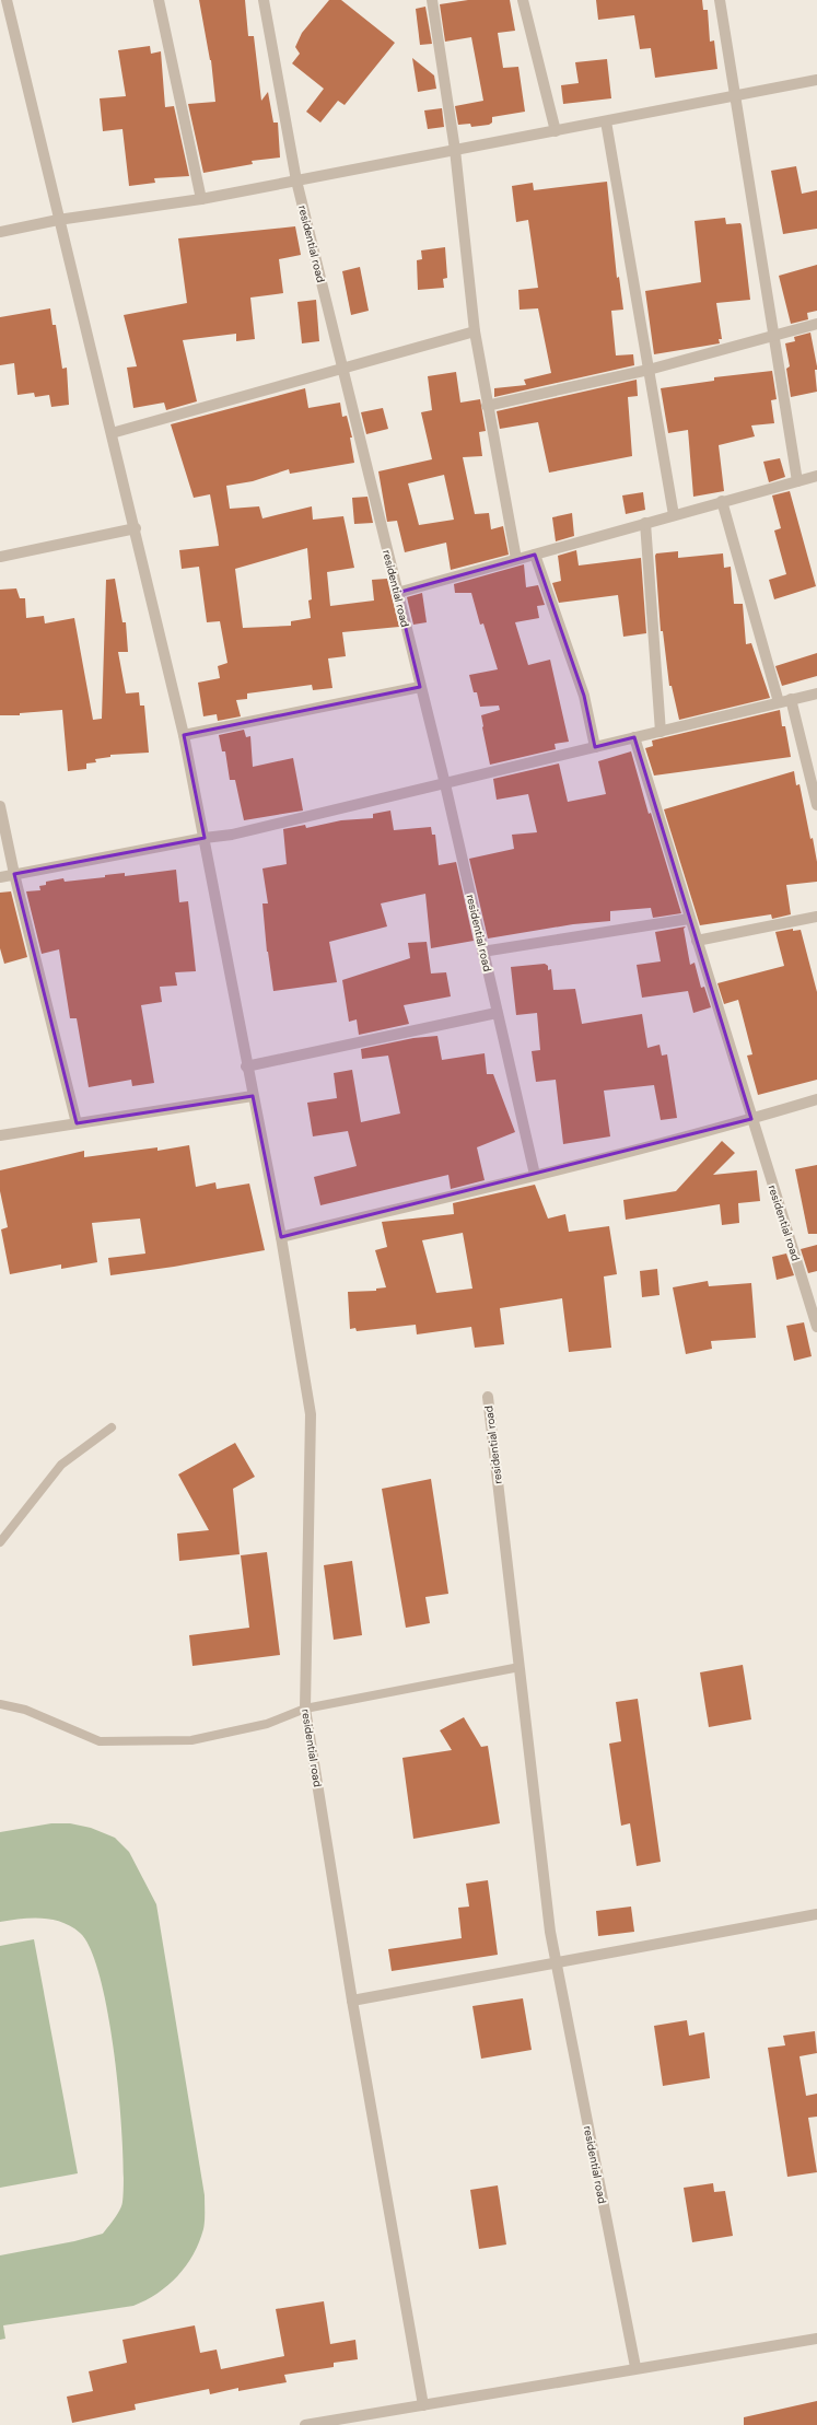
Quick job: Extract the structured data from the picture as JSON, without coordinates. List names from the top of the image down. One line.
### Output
{"streets":{"street":["residential road"]}}
